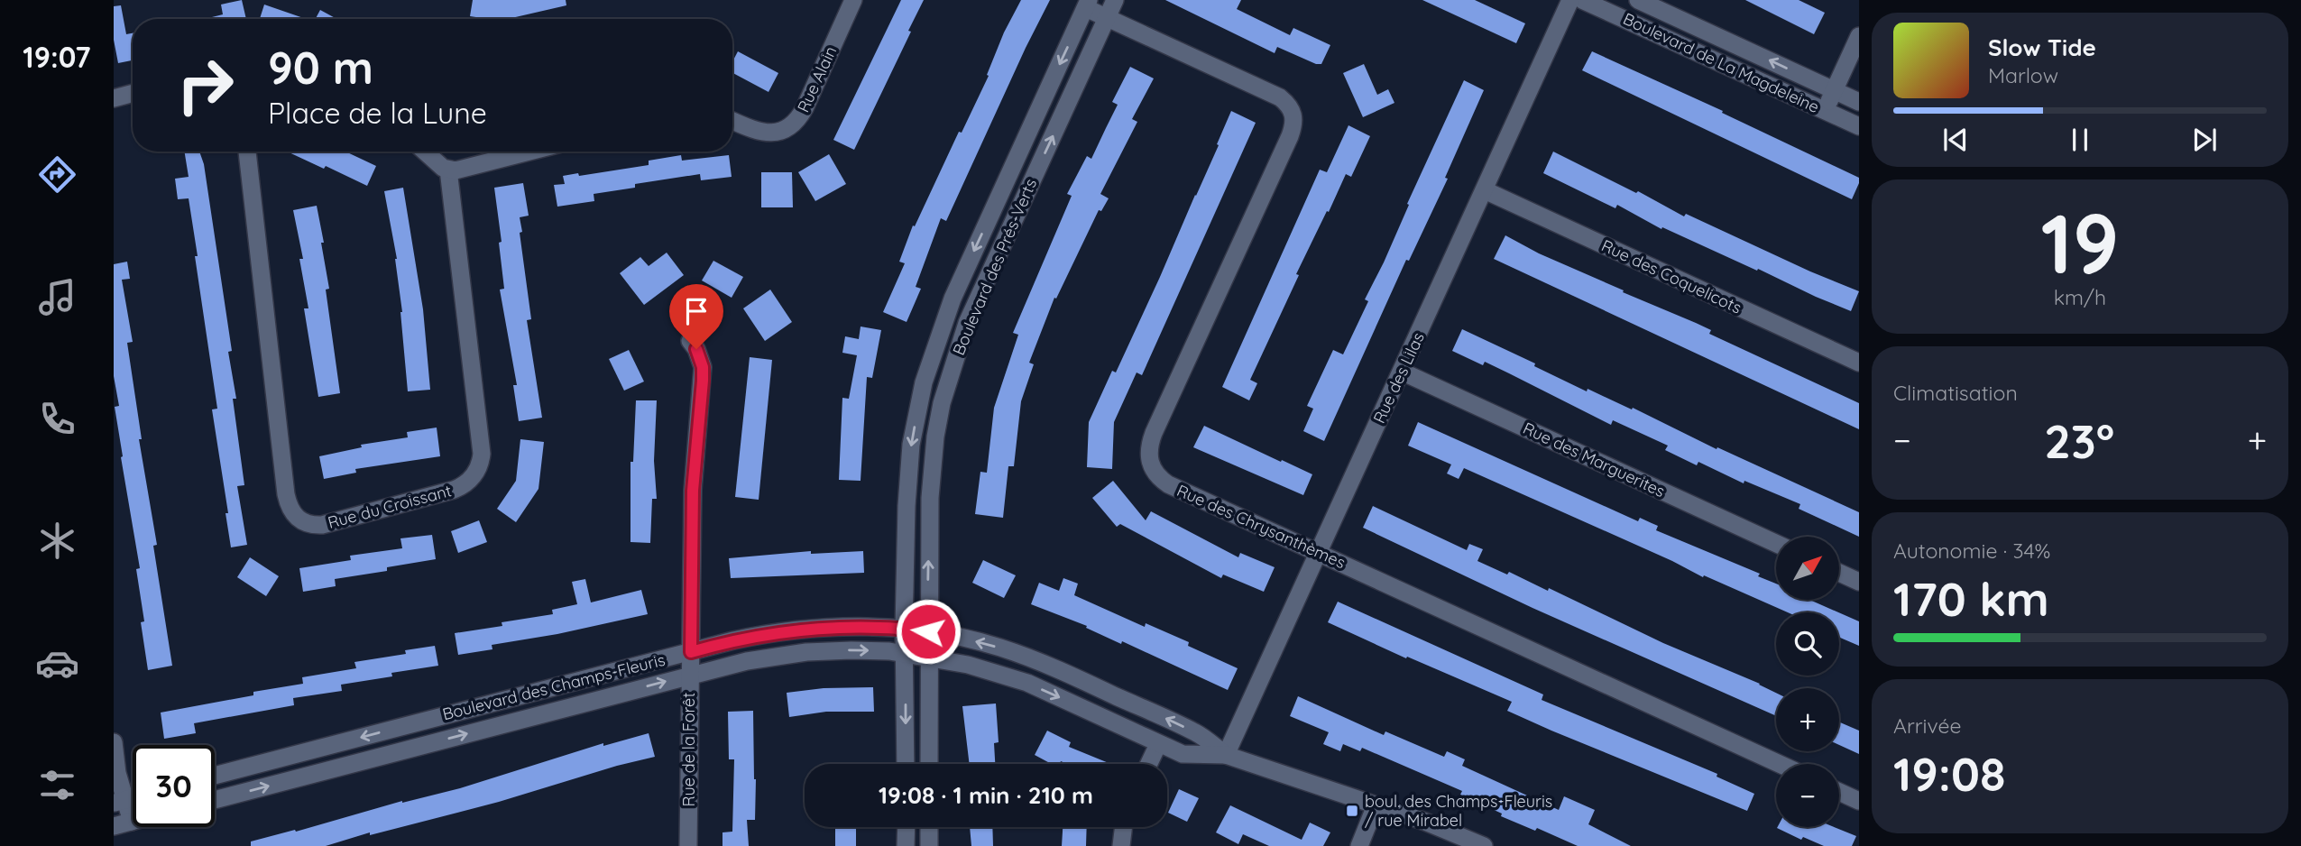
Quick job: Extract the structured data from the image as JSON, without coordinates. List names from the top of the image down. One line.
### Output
{"streets":{"street":["Boulevard de La Magdeleine","Rue Alain","Boulevard des Prés-Verts","Rue des Coquelicots","Rue des Lilas","Rue des Marguerites","Rue du Croissant","Rue des Chrysanthèmes","Boulevard des Champs-Fleuris","Rue de la Forêt"]},"crossings":[["Boulevard des Prés-Verts","Rue des Chrysanthèmes"],["Boulevard des Prés-Verts","Boulevard des Champs-Fleuris"],["Rue des Coquelicots","Rue des Lilas"],["Rue des Lilas","Rue des Marguerites"],["Rue des Lilas","Rue des Chrysanthèmes"],["Rue des Lilas","Boulevard des Champs-Fleuris"],["Boulevard des Champs-Fleuris","Rue de la Forêt"]],"places":{"transit":["boul. des Champs-Fleuris / rue Mirabel"]},"north":"top right","page":{"tabs":"19:07","turn":["90 m","Place de la Lune"],"song":["Slow Tide","Marlow"],"tile":[["19","km/h"],"Climatisation",["Autonomie · 34%","170 km"],["Arrivée","19:08"]],"heat":["−","23°","+"],"map_buttons":["+","−"],"limit":"30","trip":"19:08 · 1 min · 210 m"}}
